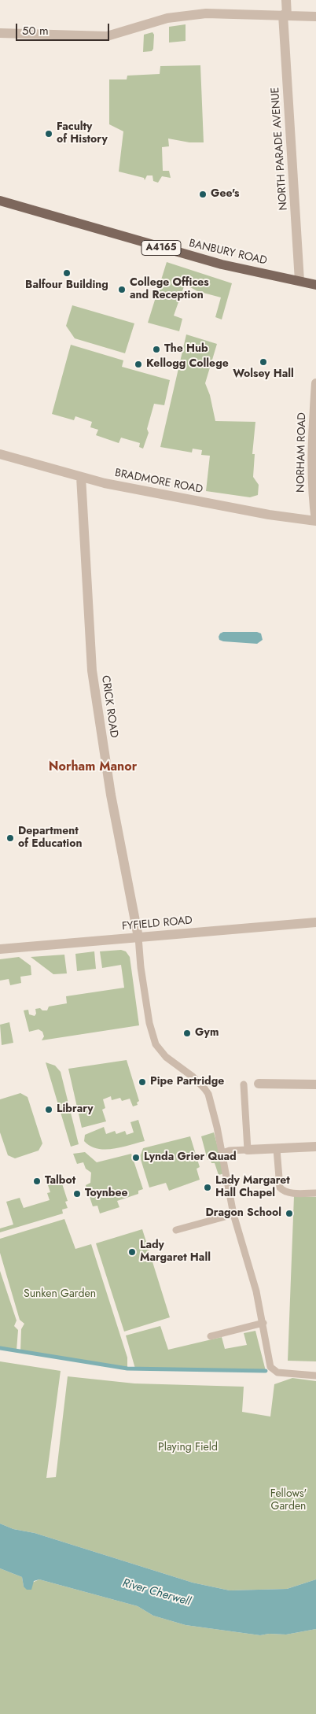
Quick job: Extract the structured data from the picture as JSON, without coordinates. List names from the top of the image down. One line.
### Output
{"streets":{"main road":["A4165","BANBURY ROAD"],"street":["NORTH PARADE AVENUE","NORHAM ROAD","BRADMORE ROAD","CRICK ROAD","FYFIELD ROAD"]},"crossings":[["NORTH PARADE AVENUE","BANBURY ROAD"],["NORHAM ROAD","BRADMORE ROAD"],["BRADMORE ROAD","CRICK ROAD"],["CRICK ROAD","FYFIELD ROAD"]],"districts":["Norham Manor"],"water":["River Cherwell"],"parks":["Sunken Garden","Playing Field","Fellows' Garden"],"places":["Faculty of History","Gee's","Balfour Building","College Offices and Reception","The Hub","Wolsey Hall","Kellogg College","Department of Education","Gym","Pipe Partridge","Library","Lynda Grier Quad","Talbot","Lady Margaret Hall Chapel","Toynbee","Dragon School","Lady Margaret Hall"],"scale_bar":"50 m"}
